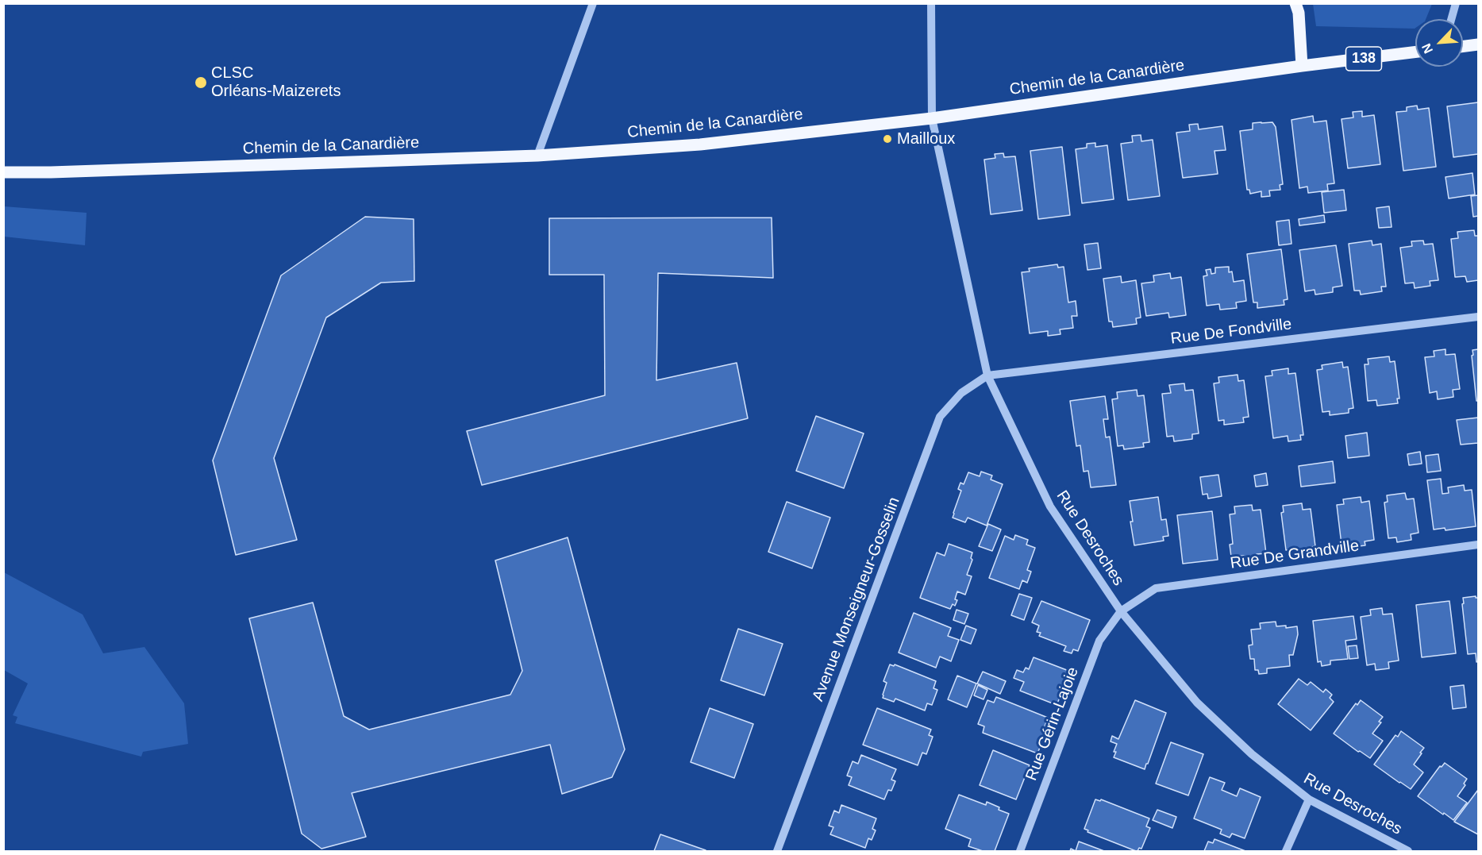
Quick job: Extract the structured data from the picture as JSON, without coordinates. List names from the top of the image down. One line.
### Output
{"streets":{"main road":["138","Chemin de la Canardière"],"street":["Rue De Fondville","Rue Desroches","Rue De Grandville","Avenue Monseigneur-Gosselin","Rue Gérin-Lajoie"]},"crossings":[["Chemin de la Canardière","Rue Desroches"],["Rue De Fondville","Rue Desroches"],["Rue De Fondville","Avenue Monseigneur-Gosselin"],["Rue Desroches","Rue De Grandville"],["Rue Desroches","Avenue Monseigneur-Gosselin"],["Rue Desroches","Rue Gérin-Lajoie"],["Rue De Grandville","Rue Gérin-Lajoie"]],"places":["CLSC Orléans-Maizerets","Mailloux"],"north":"bottom left"}
